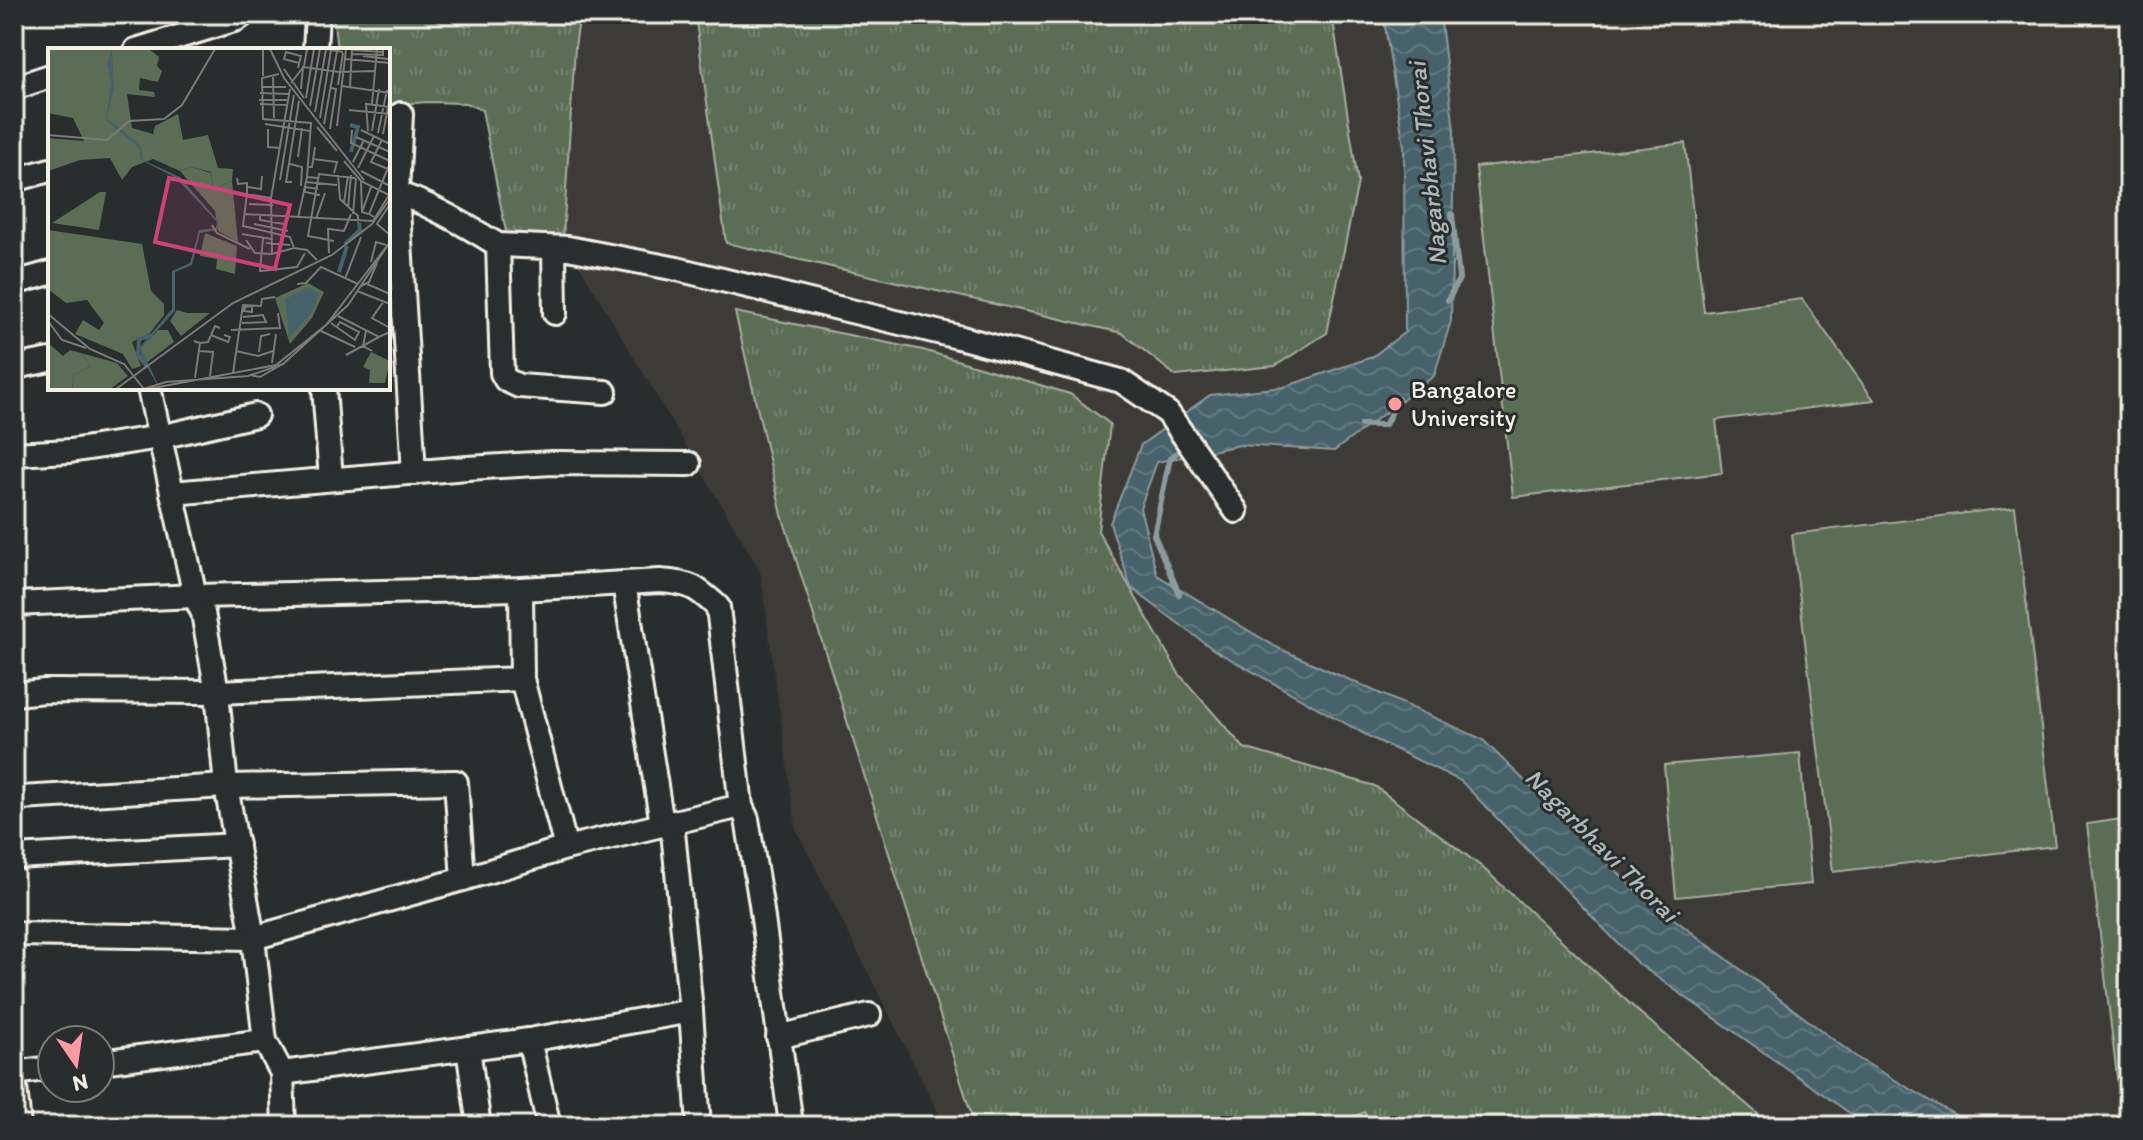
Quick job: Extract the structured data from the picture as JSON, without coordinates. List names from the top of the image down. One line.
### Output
{"water":["Nagarbhavi Thorai"],"places":["Bangalore University"],"north":"bottom"}
